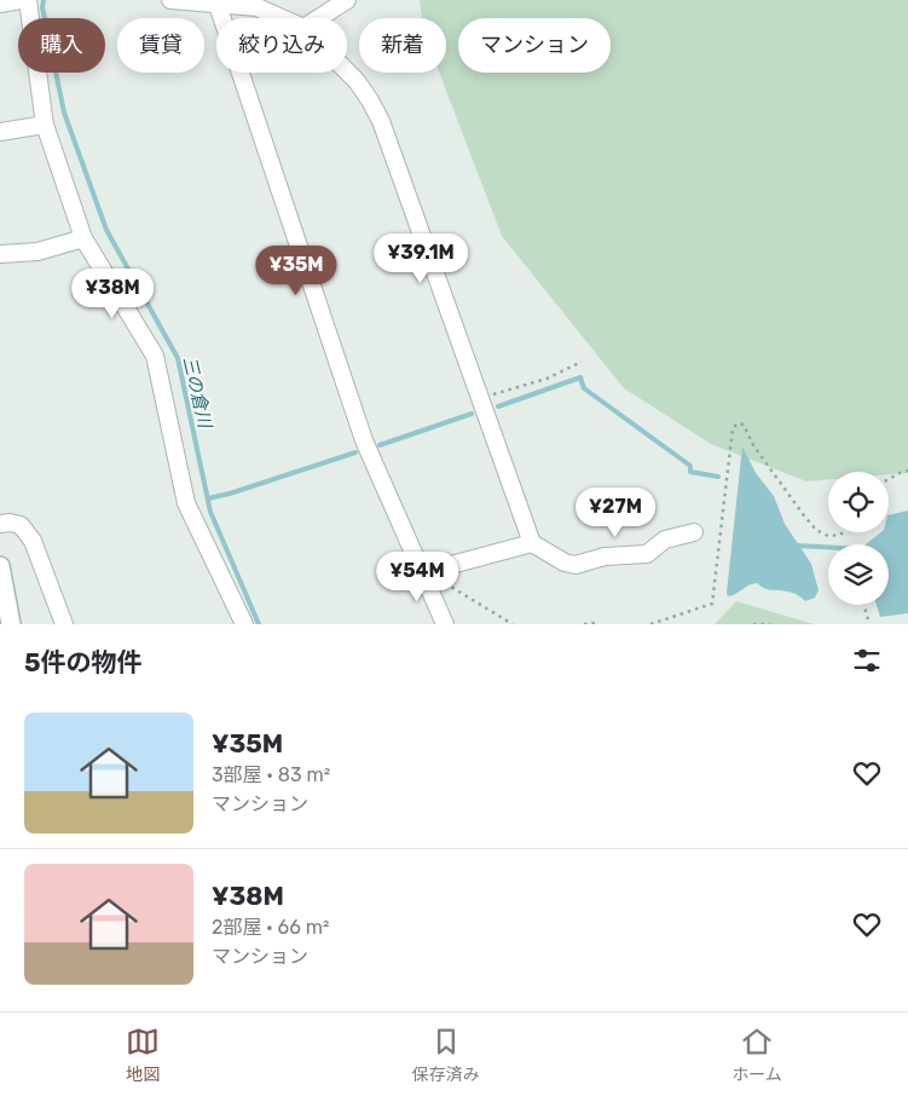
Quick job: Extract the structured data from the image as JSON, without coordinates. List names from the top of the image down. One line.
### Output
{"water":["三の倉川"],"page":{"chip":["購入","賃貸","絞り込み","新着","マンション"],"price":["¥39.1M","¥35M","¥38M","¥27M","¥54M"],"heading":"5件の物件","list":[{"name":"¥35M","note":"3部屋 · 83 m² · マンション"},{"name":"¥38M","note":"2部屋 · 66 m² · マンション"}],"tabs":["地図","保存済み","ホーム"]}}
